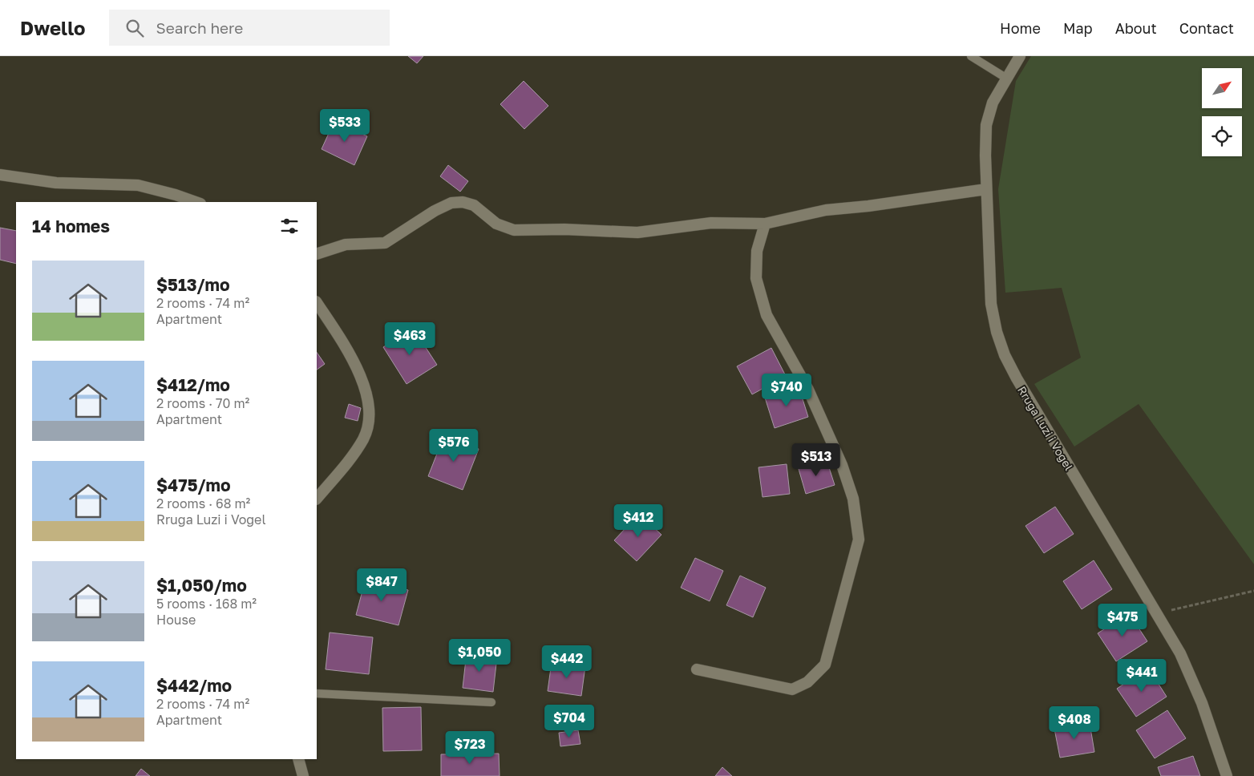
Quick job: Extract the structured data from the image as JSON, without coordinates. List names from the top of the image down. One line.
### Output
{"streets":{"street":["Rruga Luzi i Vogel"]},"north":"top right","page":{"header":"Dwello","search":"Search here","nav":["Home","Map","About","Contact"],"price":["$533","$463","$740","$576","$513","$412","$847","$475","$1,050","$442","$441","$704","$408","$723"],"heading":"14 homes","list":[{"name":"$513/mo","note":"2 rooms · 74 m² · Apartment"},{"name":"$412/mo","note":"2 rooms · 70 m² · Apartment"},{"name":"$475/mo","note":"2 rooms · 68 m² · Rruga Luzi i Vogel"},{"name":"$1,050/mo","note":"5 rooms · 168 m² · House"},{"name":"$442/mo","note":"2 rooms · 74 m² · Apartment"}]}}
